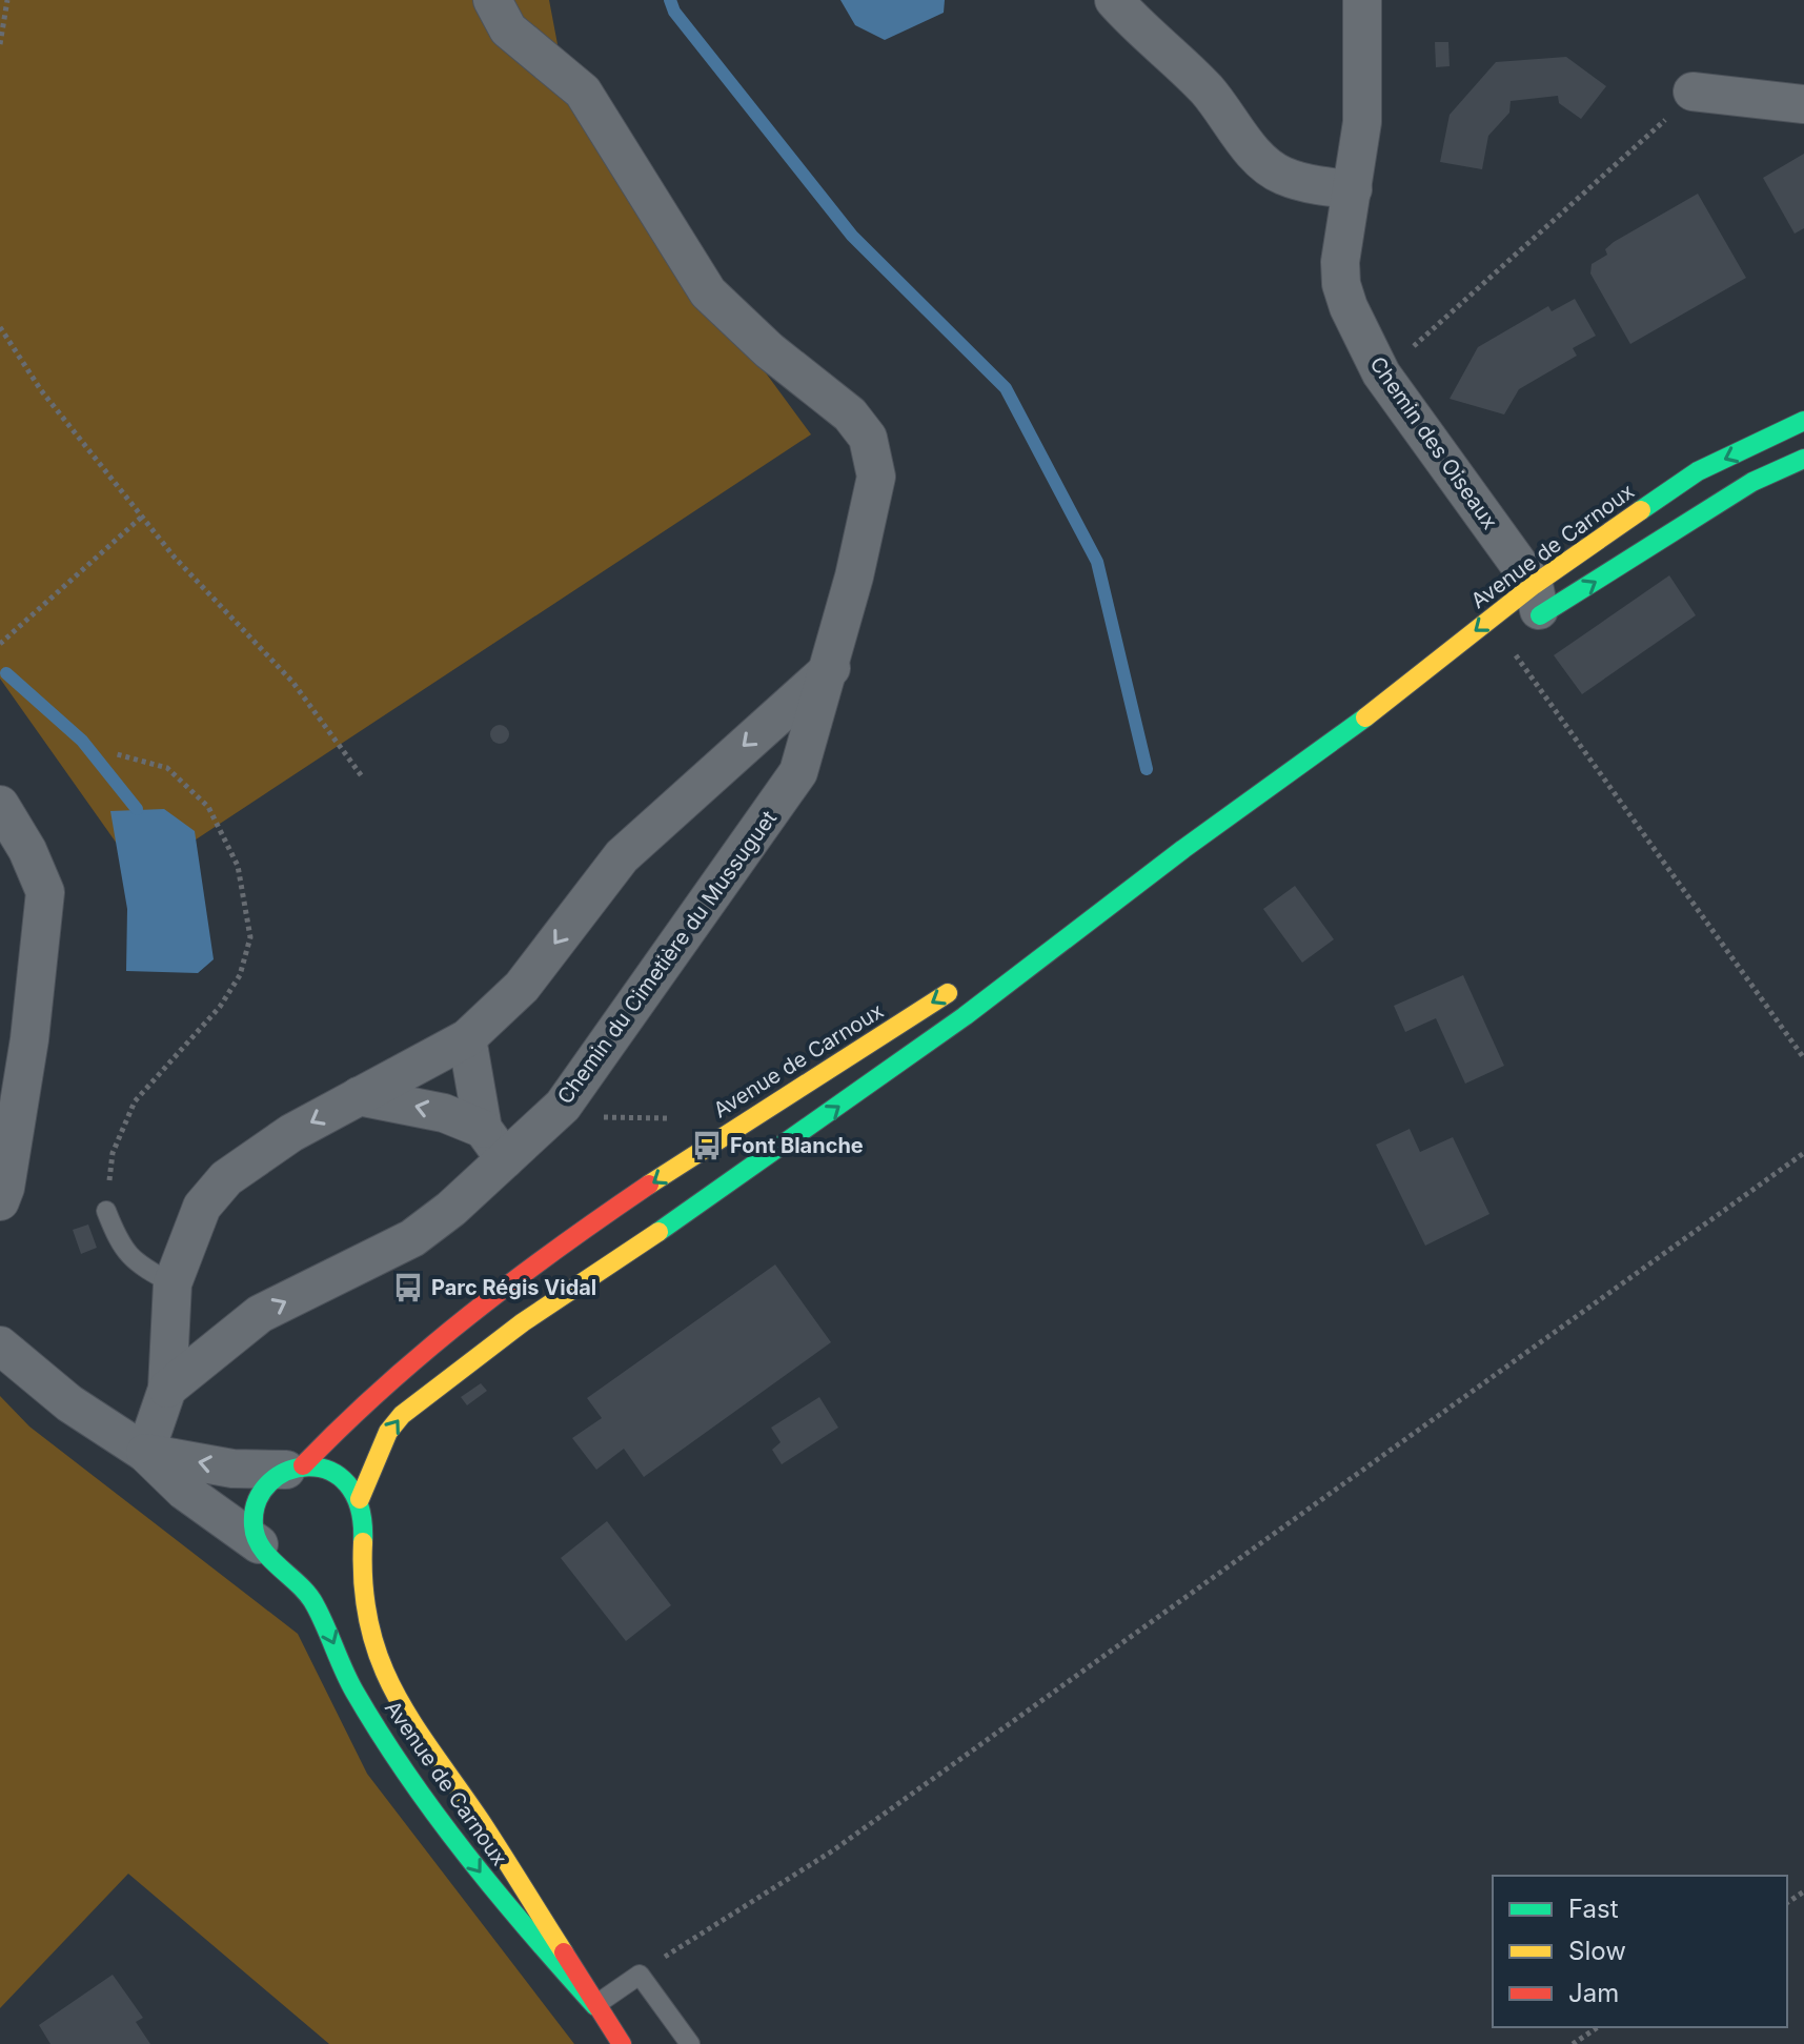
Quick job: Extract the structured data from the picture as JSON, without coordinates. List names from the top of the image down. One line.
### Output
{"streets":{"main road":["Avenue de Carnoux"],"street":["Chemin des Oiseaux","Chemin du Cimetière du Mussuguet"]},"crossings":[["Chemin des Oiseaux","Avenue de Carnoux"]],"places":{"bus stop":["Font Blanche","Parc Régis Vidal"]},"legend":["Fast","Slow","Jam"]}
